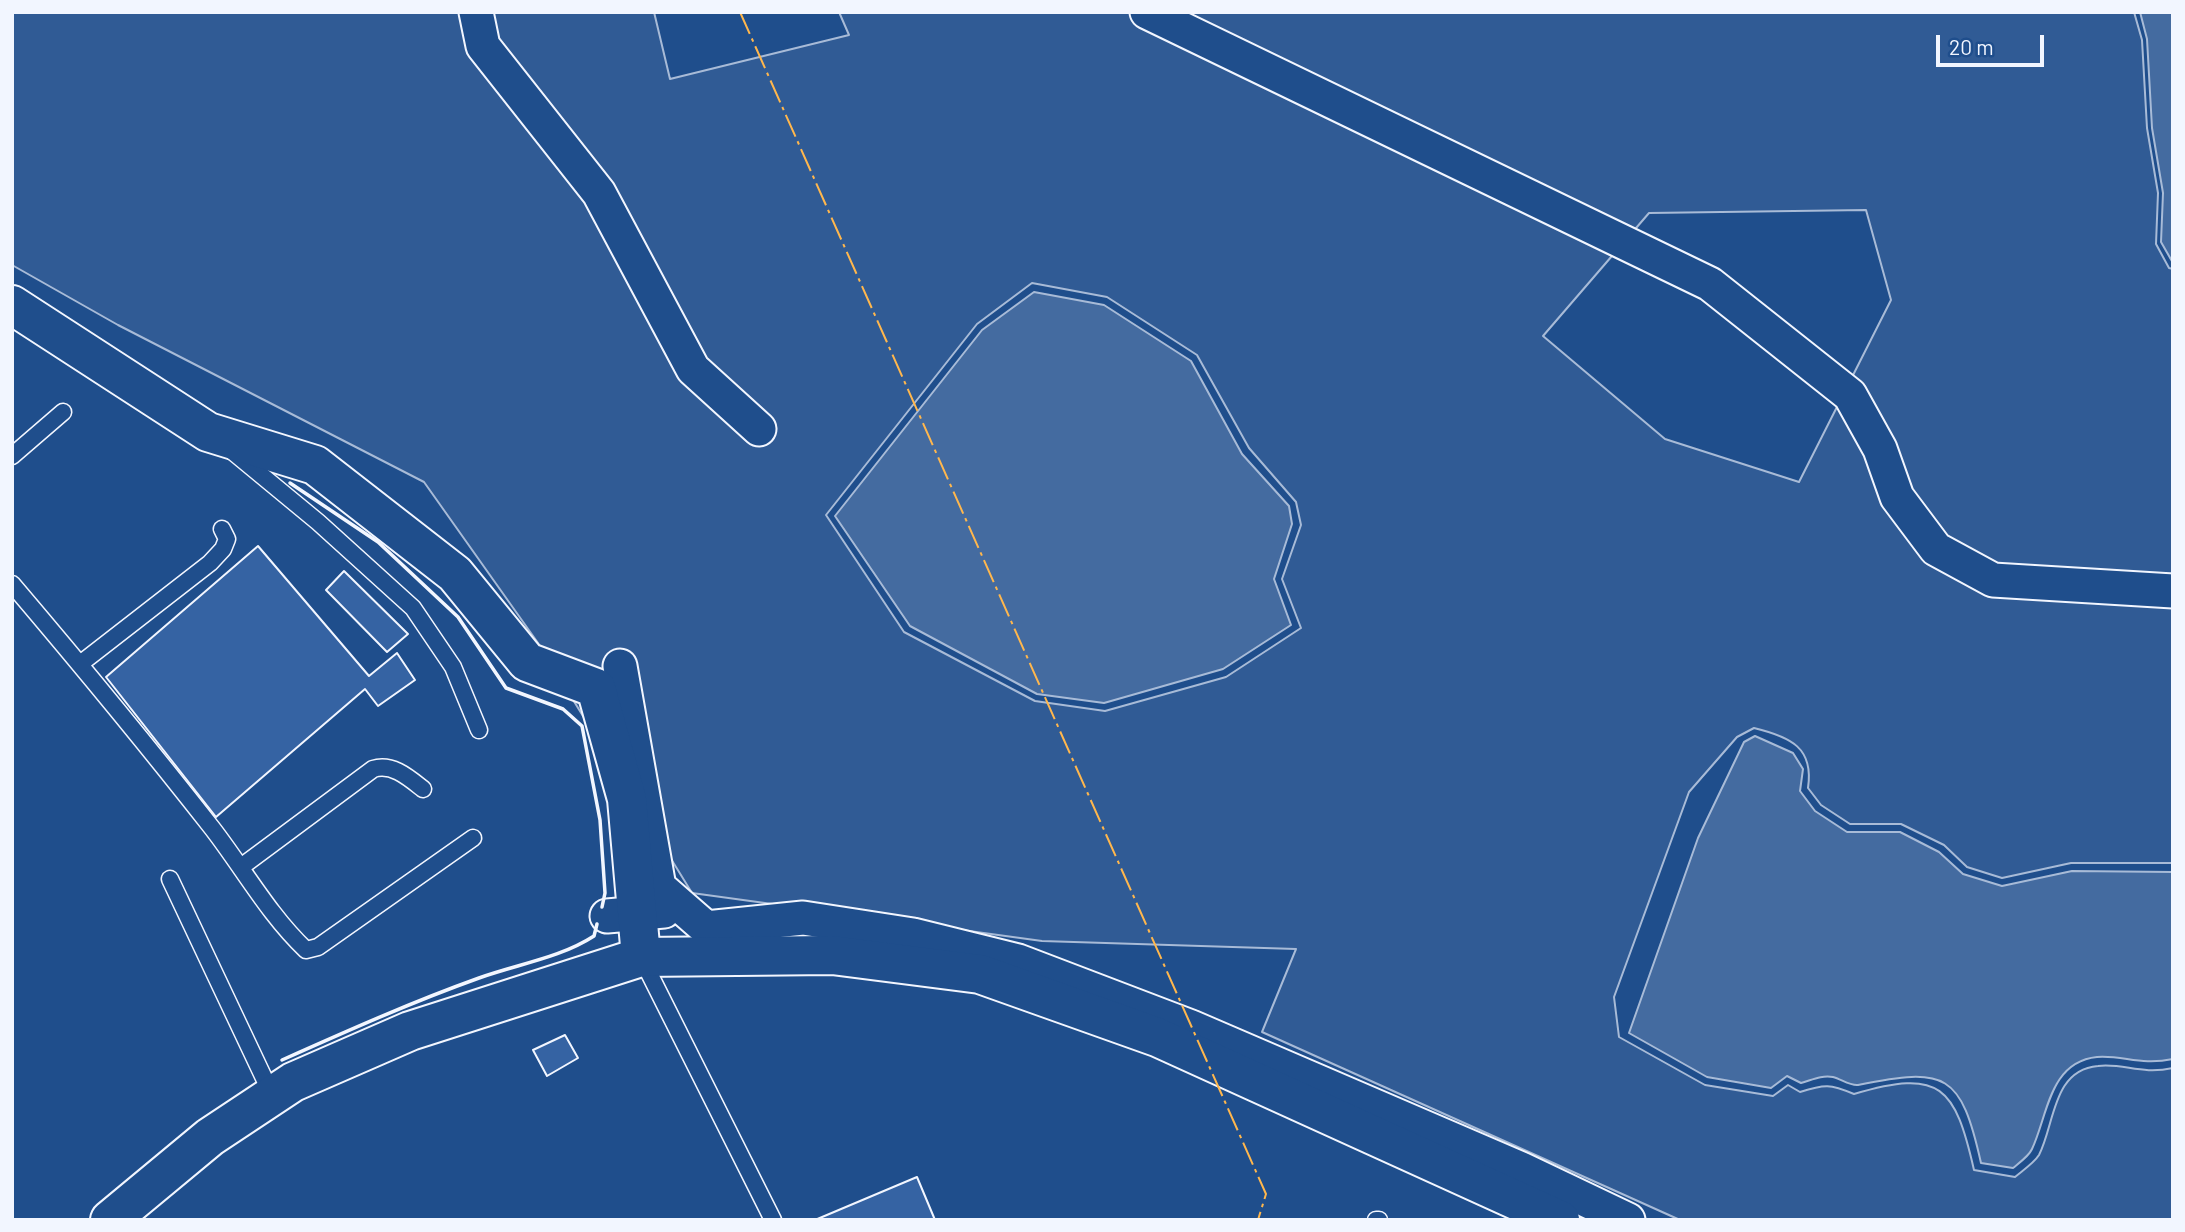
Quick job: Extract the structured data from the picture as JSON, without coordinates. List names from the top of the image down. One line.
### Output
{"scale_bar":"20 m"}
